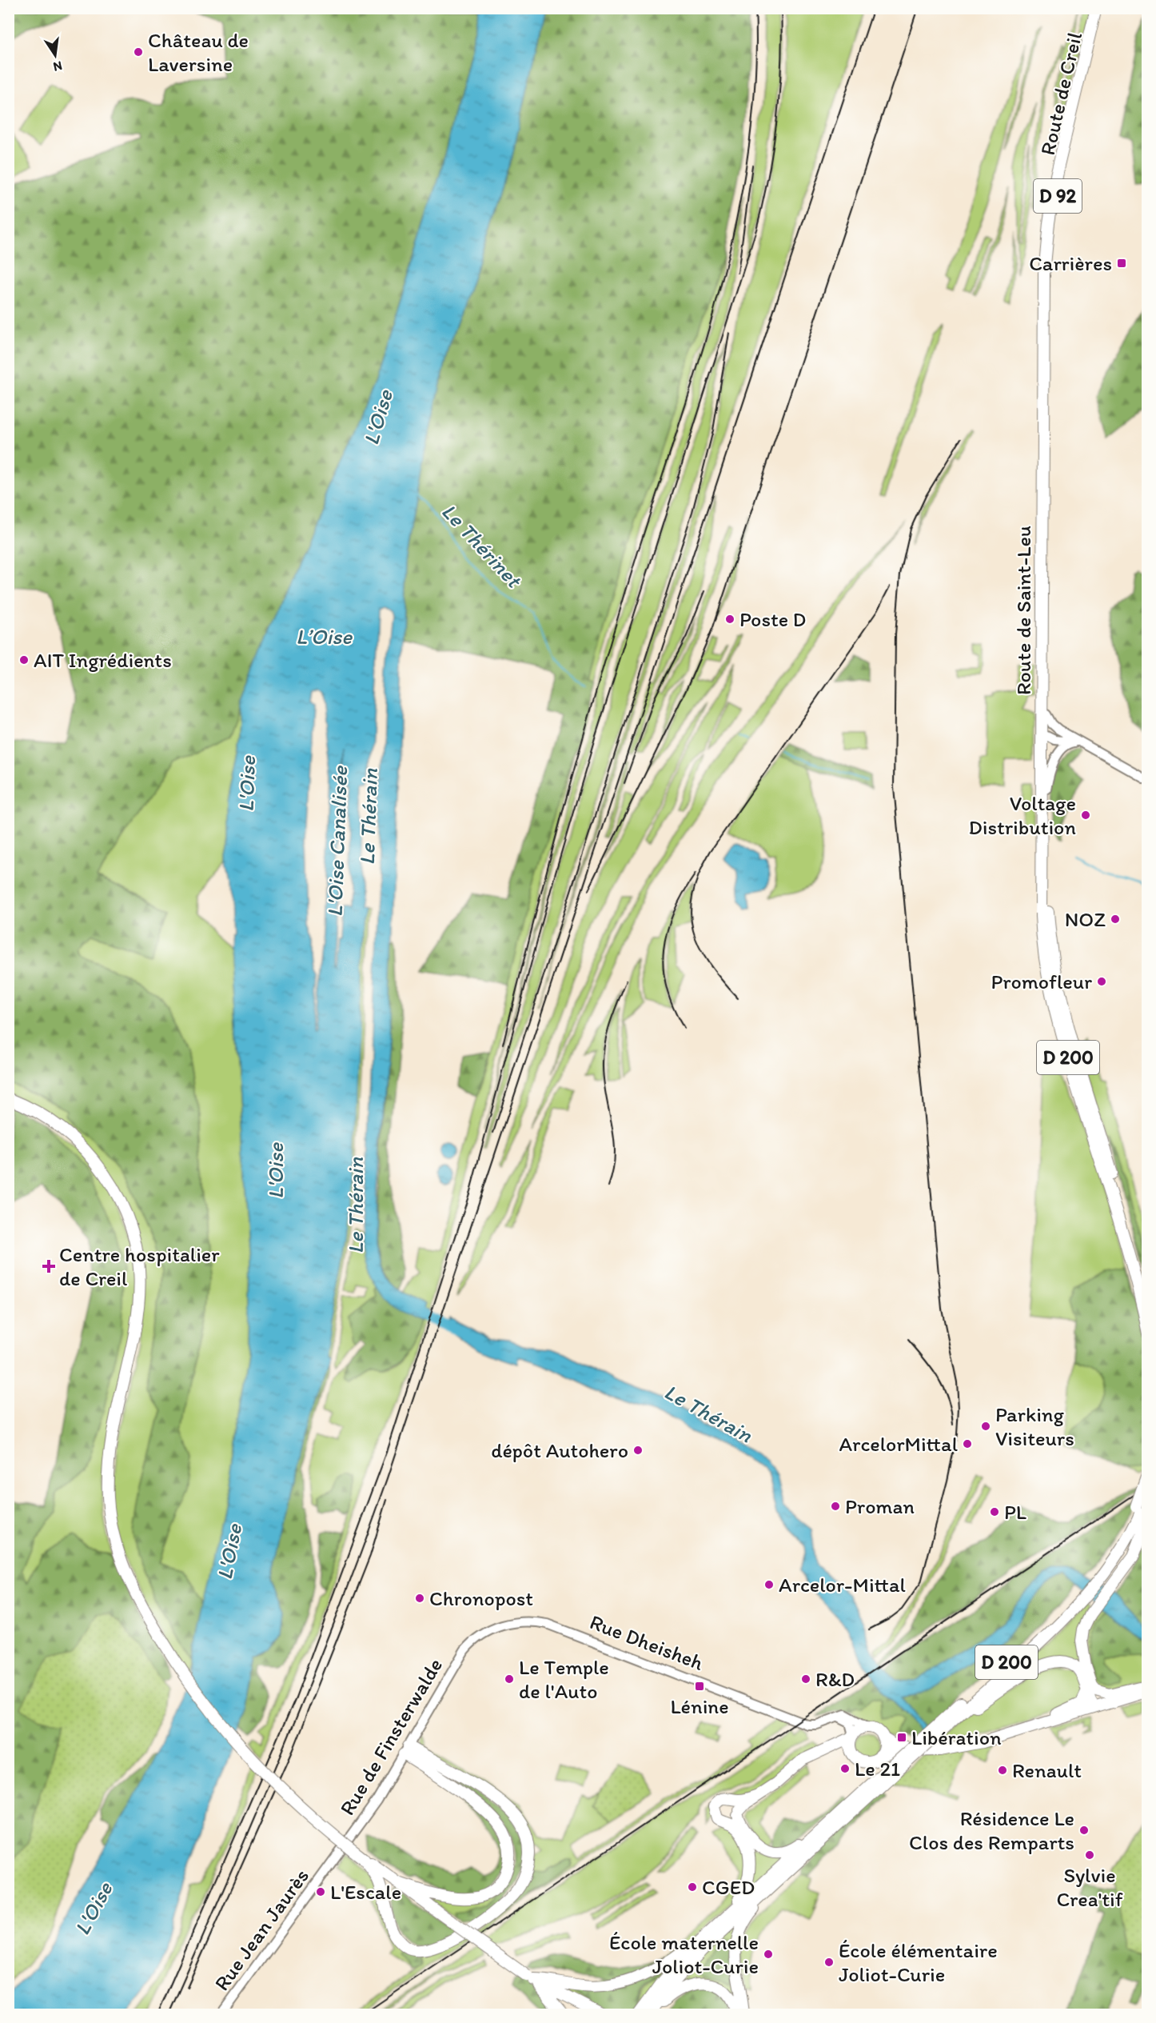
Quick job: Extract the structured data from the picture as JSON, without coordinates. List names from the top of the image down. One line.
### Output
{"streets":{"main road":["Route de Creil","D 92","Route de Saint-Leu","D 200"],"street":["Rue Dheisheh","Rue de Finsterwalde","Rue Jean Jaurès"]},"crossings":[["Route de Creil","Route de Saint-Leu"],["Route de Saint-Leu","D 200"],["Rue Dheisheh","Rue de Finsterwalde"],["Rue de Finsterwalde","Rue Jean Jaurès"]],"water":["L'Oise","Le Thérinet","L’Oise","Le Thérain","L'Oise Canalisée"],"places":{"other":["Château de Laversine","Poste D","AIT Ingrédients","Voltage Distribution","NOZ","Promofleur","Parking Visiteurs","ArcelorMittal","dépôt Autohero","Proman","PL","Arcelor-Mittal","Chronopost","Le Temple de l'Auto","R&D","Le 21","Renault","Résidence Le Clos des Remparts","Sylvie Crea'tif","CGED","L'Escale","École maternelle Joliot-Curie","École élémentaire Joliot-Curie"],"transit":["Carrières","Lénine","Libération"],"health":["Centre hospitalier de Creil"]},"north":"bottom"}
